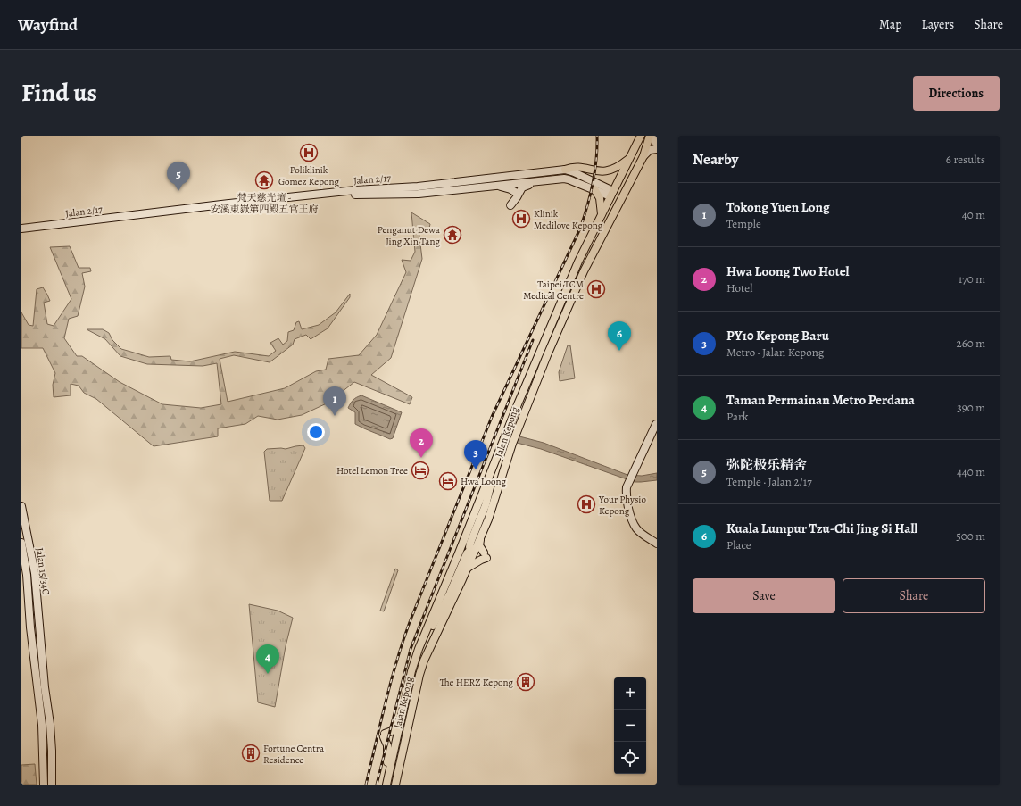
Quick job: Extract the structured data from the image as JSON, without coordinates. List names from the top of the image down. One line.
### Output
{"streets":{"main road":["Jalan Kepong"],"street":["Jalan 2/17","Jalan 15/34C"]},"crossings":[["Jalan 2/17","Jalan Kepong"]],"places":{"hospital":["Poliklinik Gomez Kepong","Klinik Medilove Kepong","Taipei TCM Medical Centre","Your Physio Kepong"],"temple":["梵天慈光壇 - 安溪東嶽第四殿五官王府","Penganut Dewa Jing Xin Tang"],"hotel":["Hotel Lemon Tree","Hwa Loong"],"building":["The HERZ Kepong","Fortune Centra Residence"]},"page":{"header":"Wayfind","nav":["Map","Layers","Share"],"title":"Find us","buttons":["Directions",["Save","Share"]],"heading":["Nearby","6 results"],"pins":["5","6","1","2","3","4"],"list":[{"mark":"1","name":"Tokong Yuen Long","note":"Temple","value":"40 m"},{"mark":"2","name":"Hwa Loong Two Hotel","note":"Hotel","value":"170 m"},{"mark":"3","name":"PY10 Kepong Baru","note":"Metro · Jalan Kepong","value":"260 m"},{"mark":"4","name":"Taman Permainan Metro Perdana","note":"Park","value":"390 m"},{"mark":"5","name":"弥陀极乐精舍","note":"Temple · Jalan 2/17","value":"440 m"},{"mark":"6","name":"Kuala Lumpur Tzu-Chi Jing Si Hall","note":"Place","value":"500 m"}],"map_buttons":["+","−"]}}
